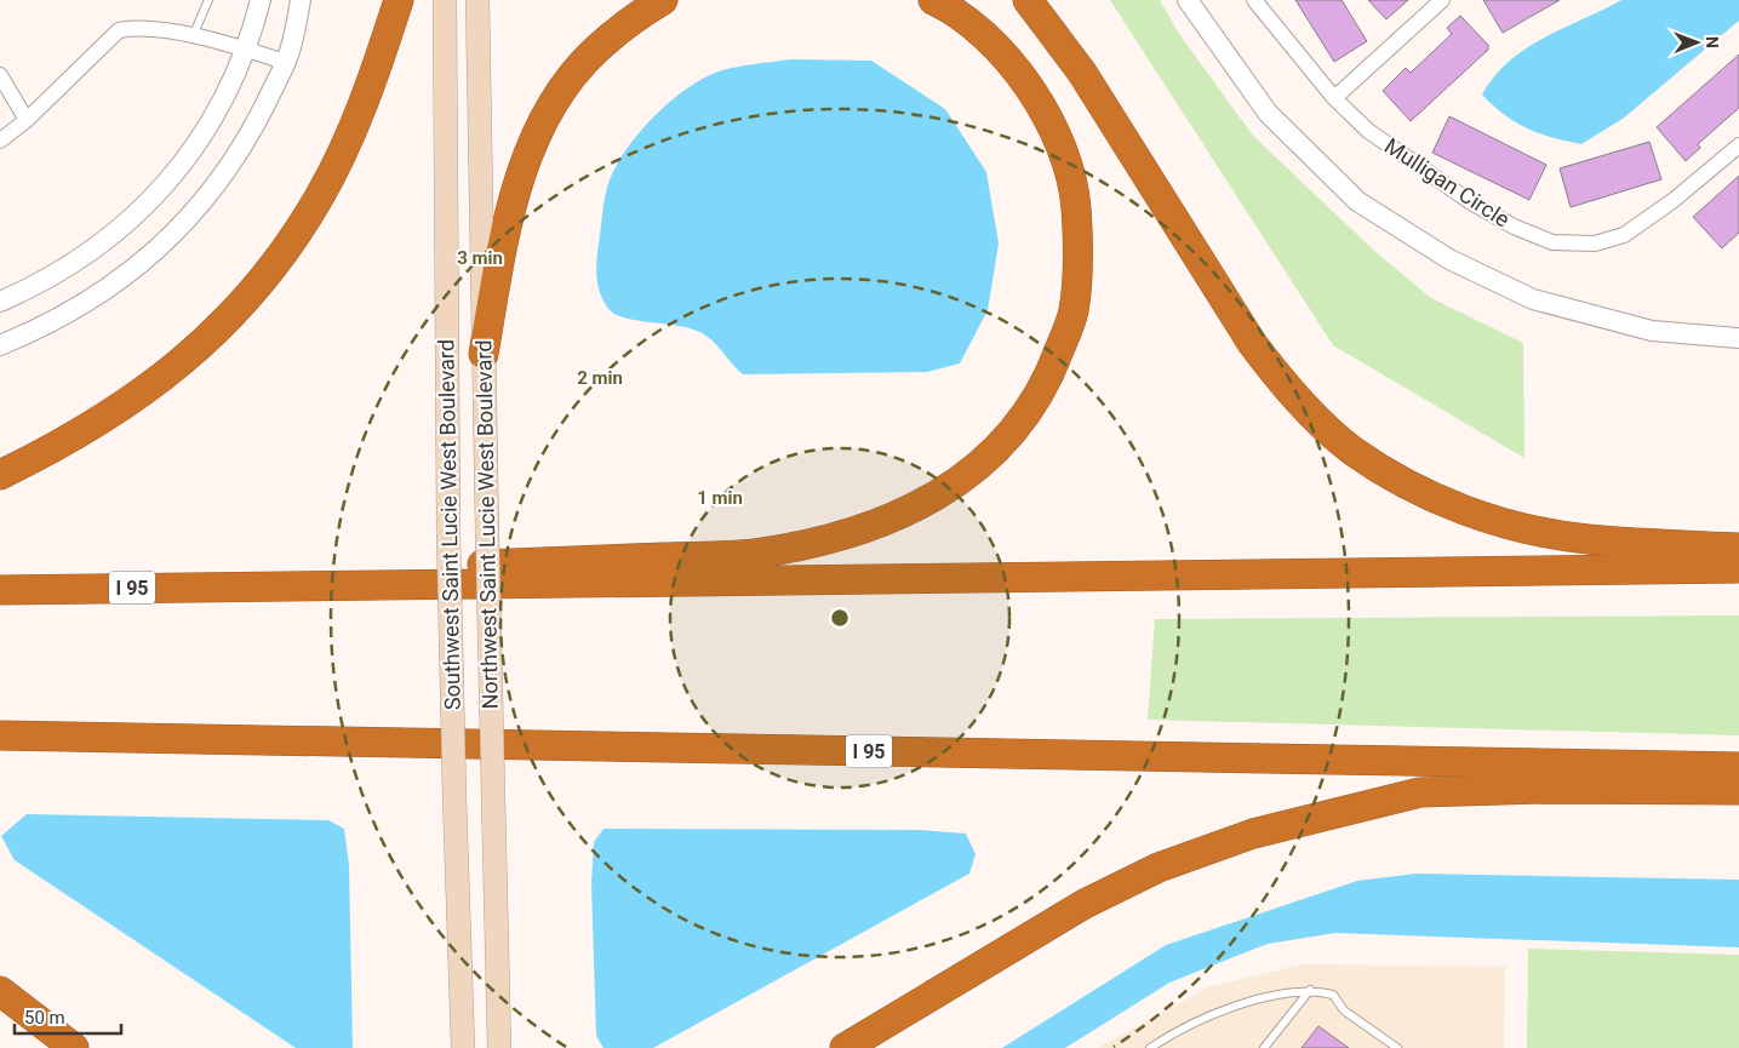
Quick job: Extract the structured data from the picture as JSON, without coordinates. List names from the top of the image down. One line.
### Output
{"streets":{"highway":["I 95"],"main road":["Southwest Saint Lucie West Boulevard","Northwest Saint Lucie West Boulevard"],"street":["Mulligan Circle"]},"scale_bar":"50 m","north":"right","rings":["3 min","2 min","1 min"]}
